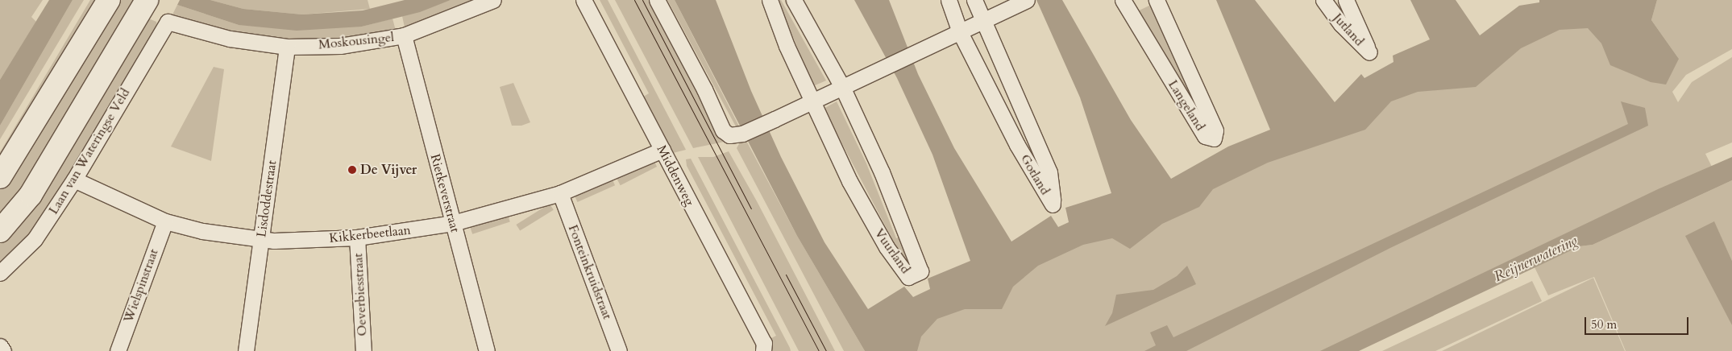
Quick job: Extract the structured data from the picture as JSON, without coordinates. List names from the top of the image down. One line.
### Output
{"streets":{"street":["Jutland","Moskousingel","Langeland","Laan van Wateringse Veld","Gotland","Middenweg","Rietkeverstraat","Lisdoddestraat","Kikkerbeetlaan","Vuurland","Fonteinkruidstraat","Wielspinstraat","Oeverbiesstraat"]},"crossings":[["Moskousingel","Laan van Wateringse Veld"],["Moskousingel","Rietkeverstraat"],["Moskousingel","Lisdoddestraat"],["Laan van Wateringse Veld","Kikkerbeetlaan"],["Middenweg","Kikkerbeetlaan"],["Rietkeverstraat","Kikkerbeetlaan"],["Lisdoddestraat","Kikkerbeetlaan"],["Kikkerbeetlaan","Fonteinkruidstraat"],["Kikkerbeetlaan","Wielspinstraat"],["Kikkerbeetlaan","Oeverbiesstraat"]],"water":["Reijnerwatering"],"places":["De Vijver"],"scale_bar":"50 m"}
